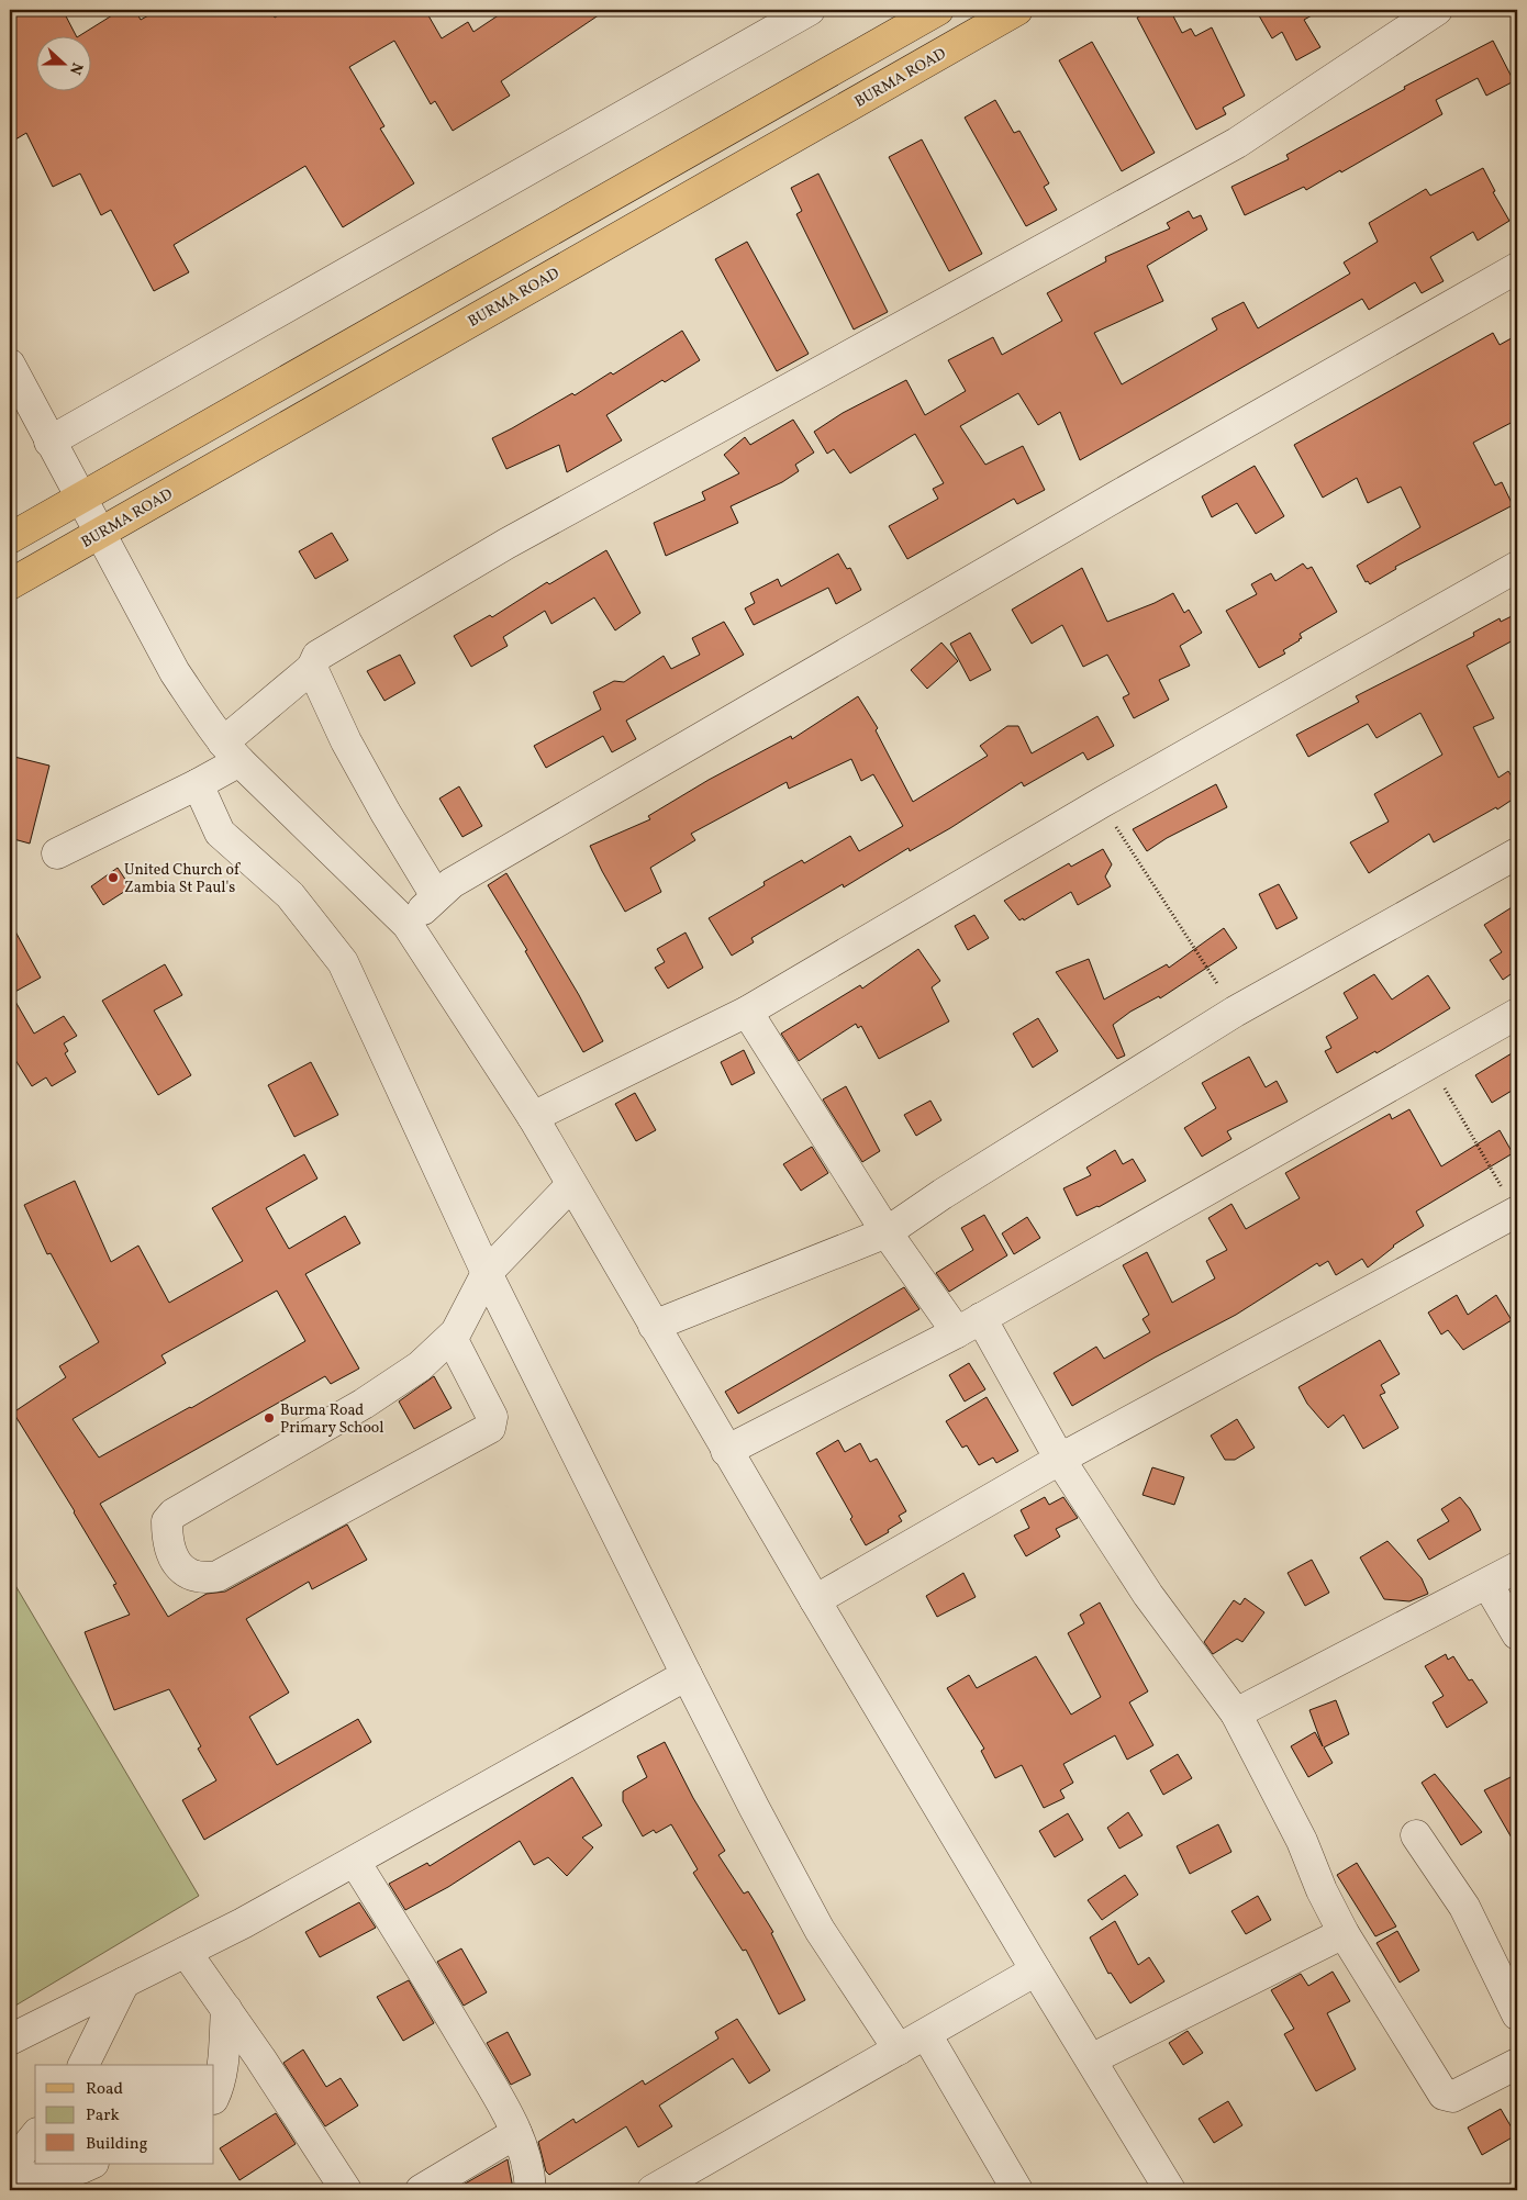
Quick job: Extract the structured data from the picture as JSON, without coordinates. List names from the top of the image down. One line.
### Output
{"streets":{"main road":["BURMA ROAD"]},"places":["United Church of Zambia St Paul's","Burma Road Primary School"],"legend":["Road","Park","Building"],"north":"right"}
